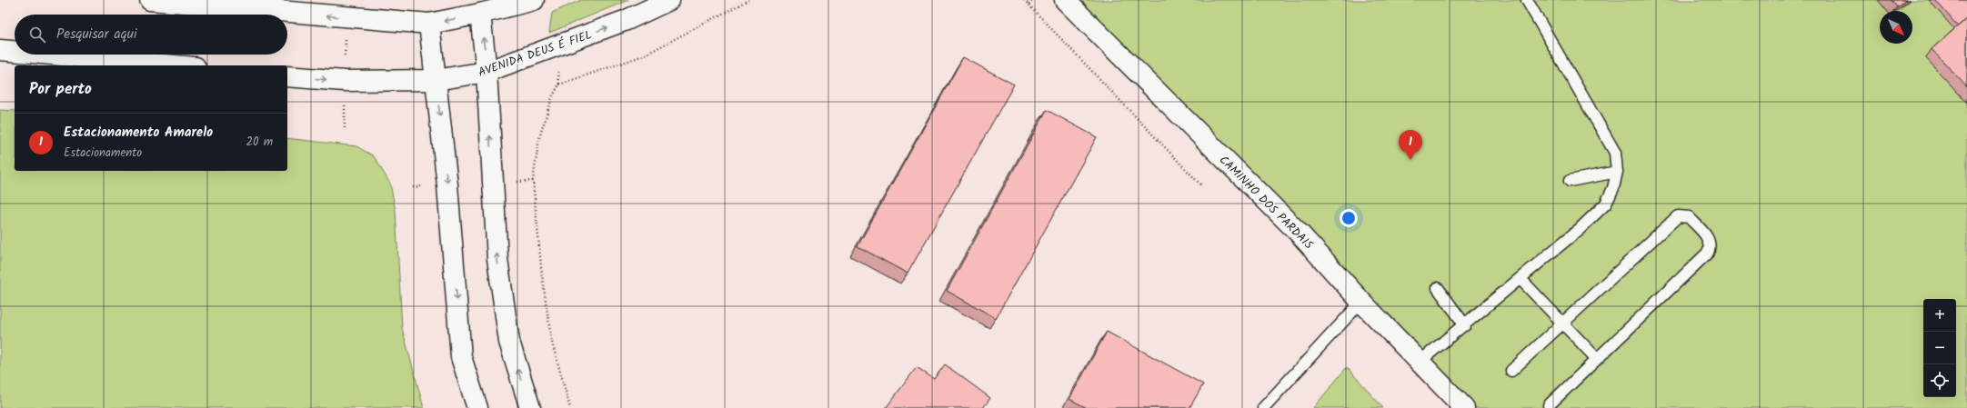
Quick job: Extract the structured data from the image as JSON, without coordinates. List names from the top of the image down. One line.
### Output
{"streets":{"street":["AVENIDA DEUS É FIEL","CAMINHO DOS PARDAIS"]},"north":"bottom right","page":{"search":"Pesquisar aqui","heading":"Por perto","list":[{"mark":"1","name":"Estacionamento Amarelo","note":"Estacionamento","value":"20 m"}],"pins":"1","map_buttons":["+","−"]}}
